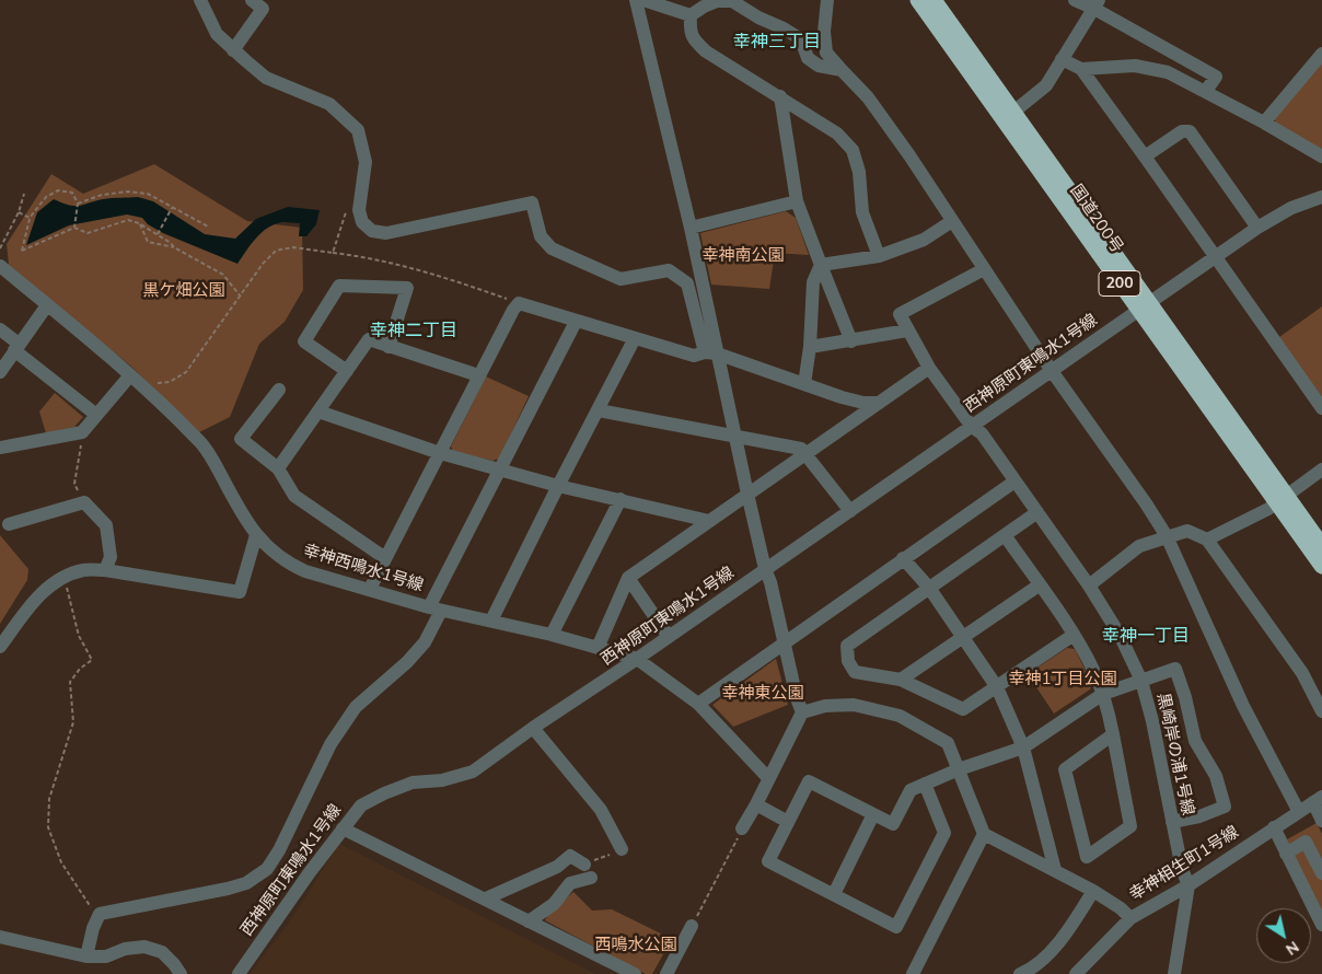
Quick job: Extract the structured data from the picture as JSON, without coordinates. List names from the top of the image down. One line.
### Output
{"streets":{"highway":["国道200号","200"],"street":["西神原町東鳴水1号線","幸神西鳴水1号線","黒崎岸の浦1号線","幸神相生町1号線"]},"crossings":[["国道200号","西神原町東鳴水1号線"],["西神原町東鳴水1号線","幸神西鳴水1号線"],["西神原町東鳴水1号線","黒崎岸の浦1号線"],["黒崎岸の浦1号線","幸神相生町1号線"]],"districts":["幸神三丁目","幸神二丁目","幸神一丁目"],"parks":["幸神南公園","黒ケ畑公園","幸神1丁目公園","幸神東公園","西鳴水公園"],"north":"bottom right"}
